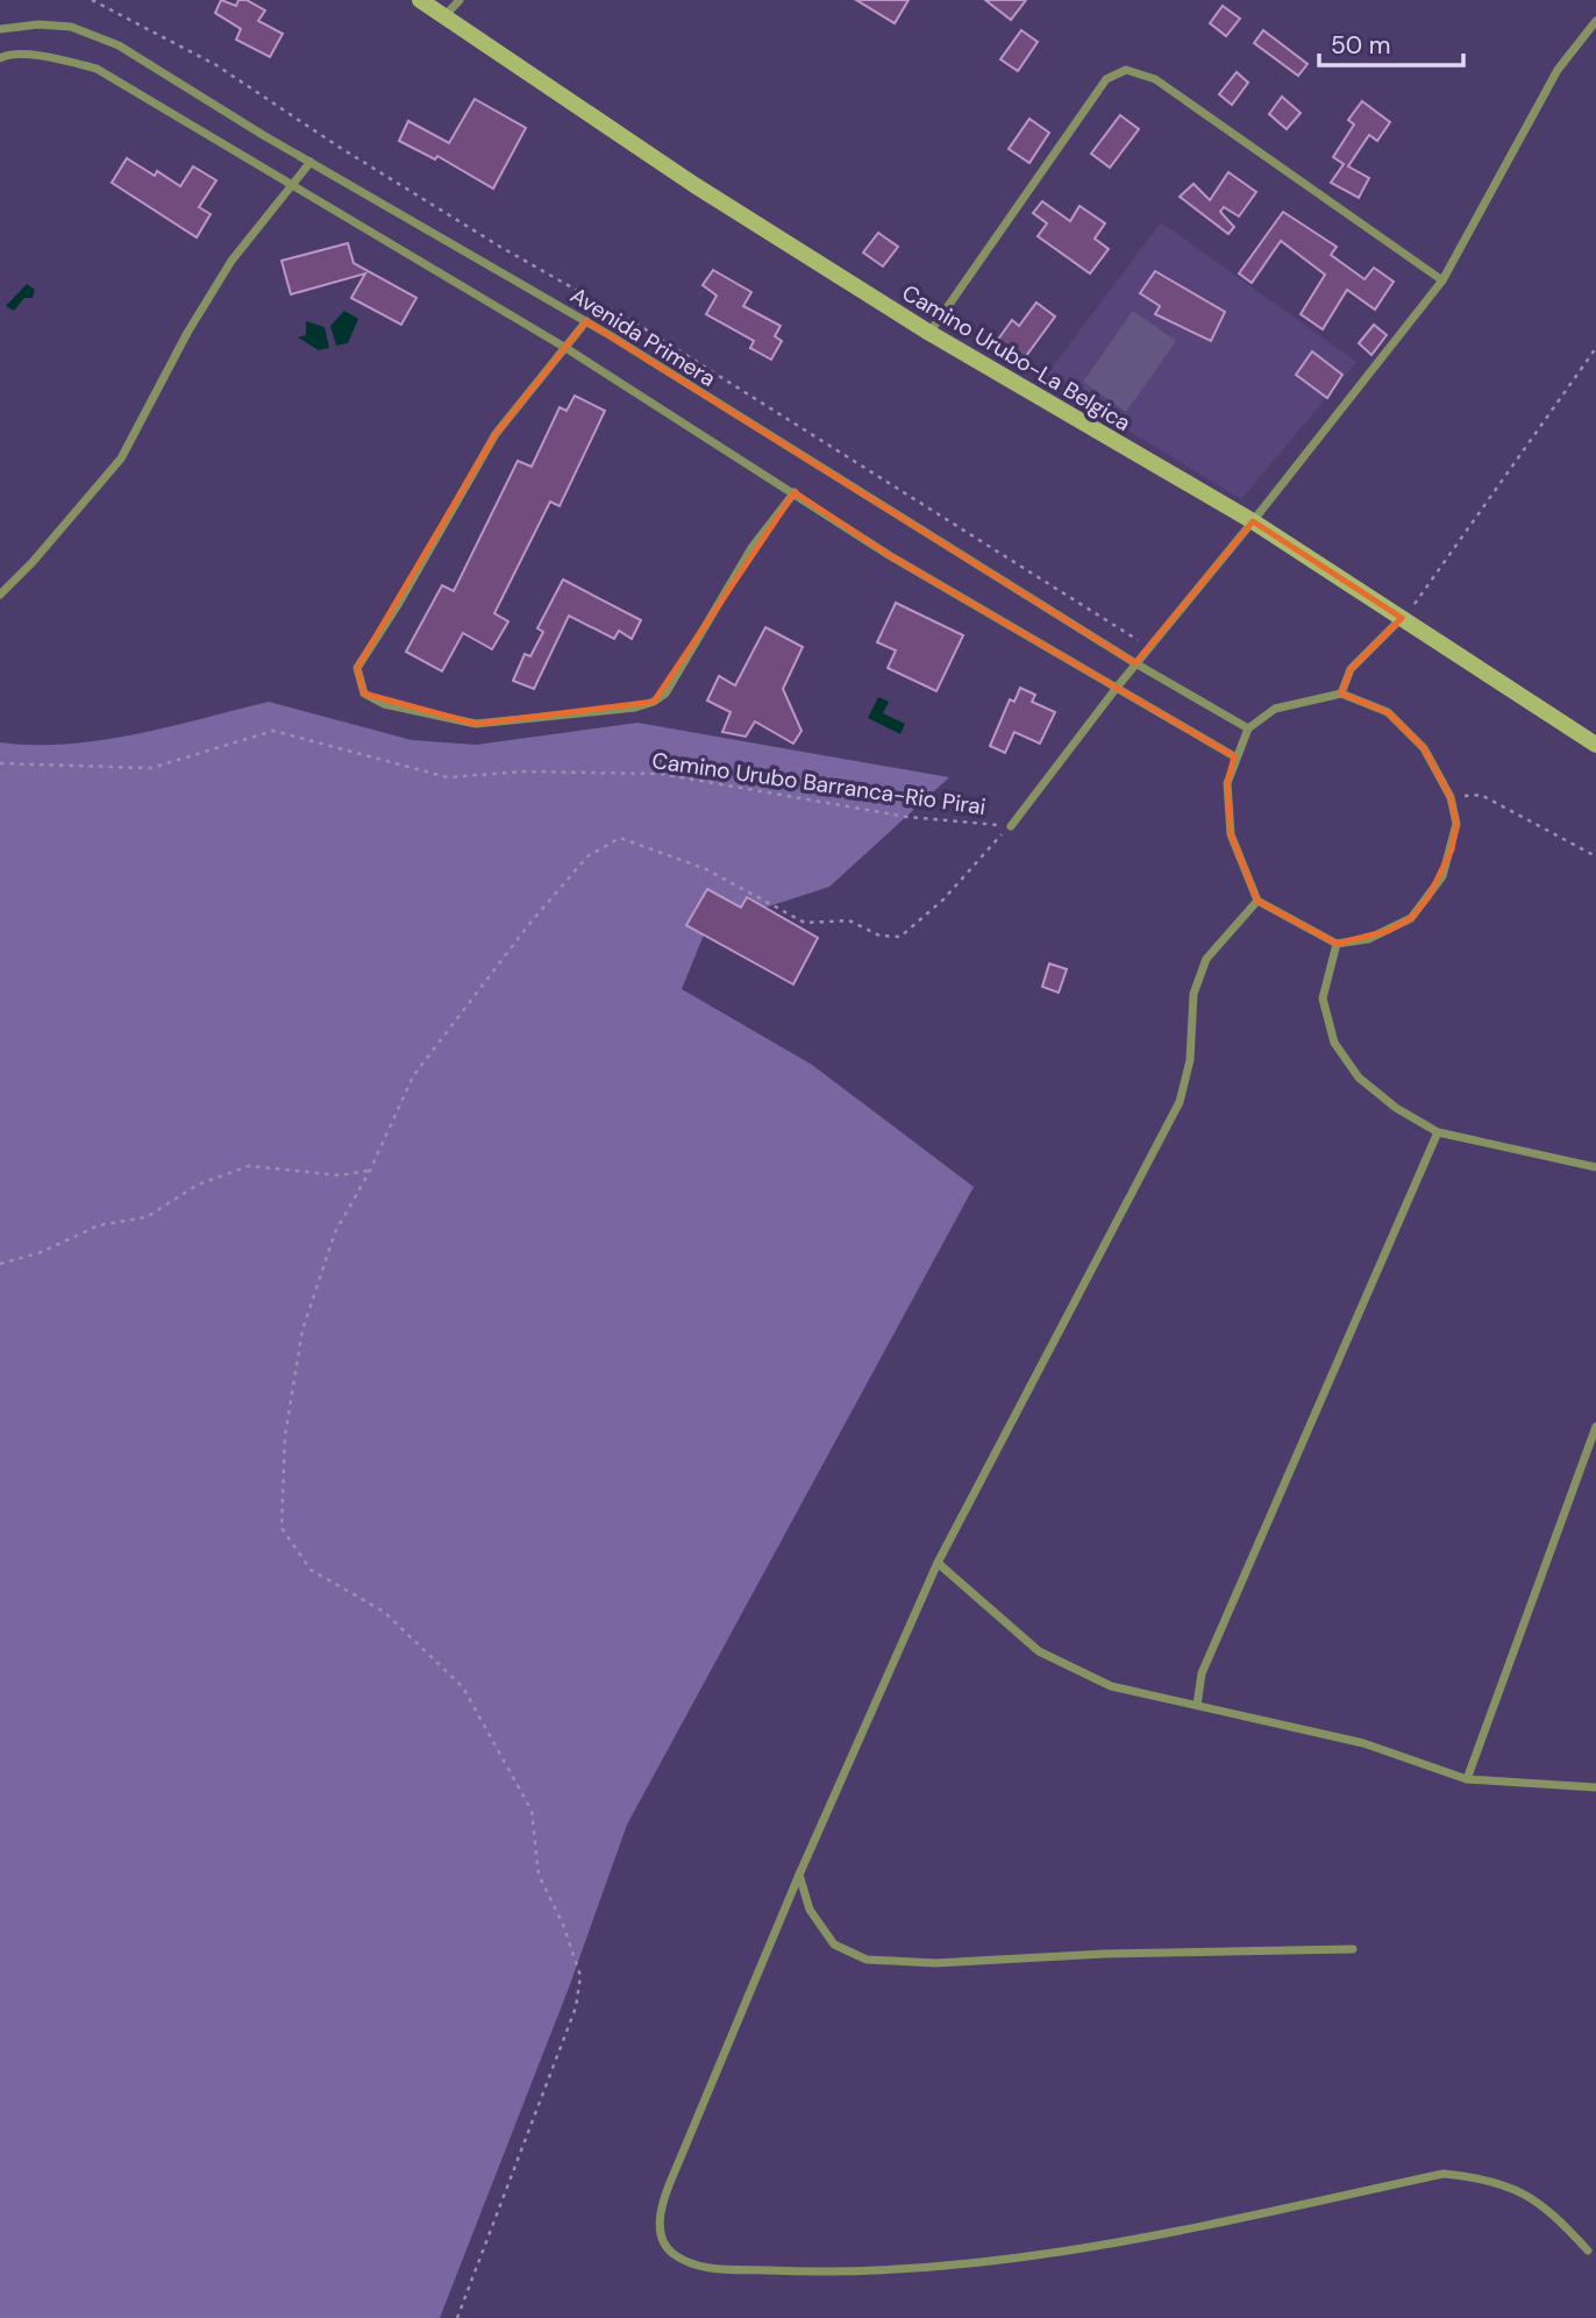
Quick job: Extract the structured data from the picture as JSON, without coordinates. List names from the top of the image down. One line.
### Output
{"streets":{"main road":["Camino Urubo-La Belgica"],"street":["Avenida Primera"],"path":["Camino Urubo Barranca-Rio Pirai"]},"scale_bar":"50 m"}
